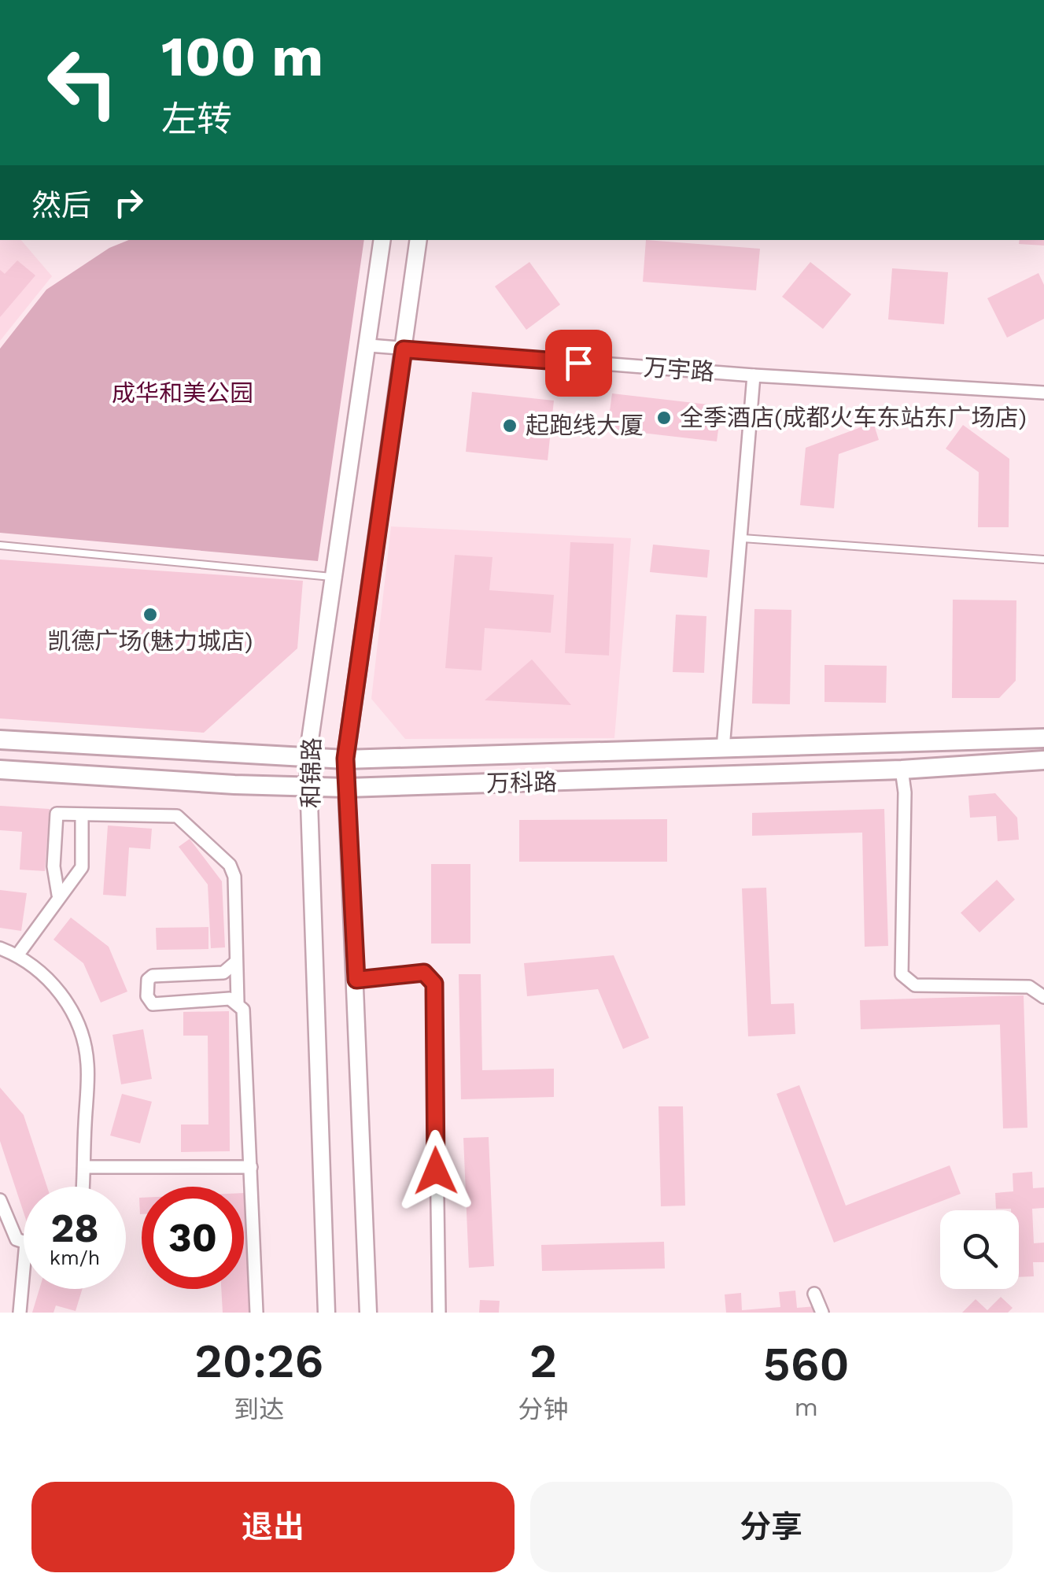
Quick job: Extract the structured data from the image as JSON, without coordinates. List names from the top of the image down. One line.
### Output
{"streets":{"main road":["万科路"],"street":["万宇路","和锦路"]},"crossings":[["万宇路","和锦路"],["和锦路","万科路"]],"parks":["成华和美公园"],"places":["全季酒店(成都火车东站东广场店)","起跑线大厦","凯德广场(魅力城店)"],"page":{"turn":["100 m","左转"],"then":"然后","speed":"28 km/h","limit":"30","eta":["20:26","到达","2","分钟","560","m"],"buttons":["退出","分享"]}}
